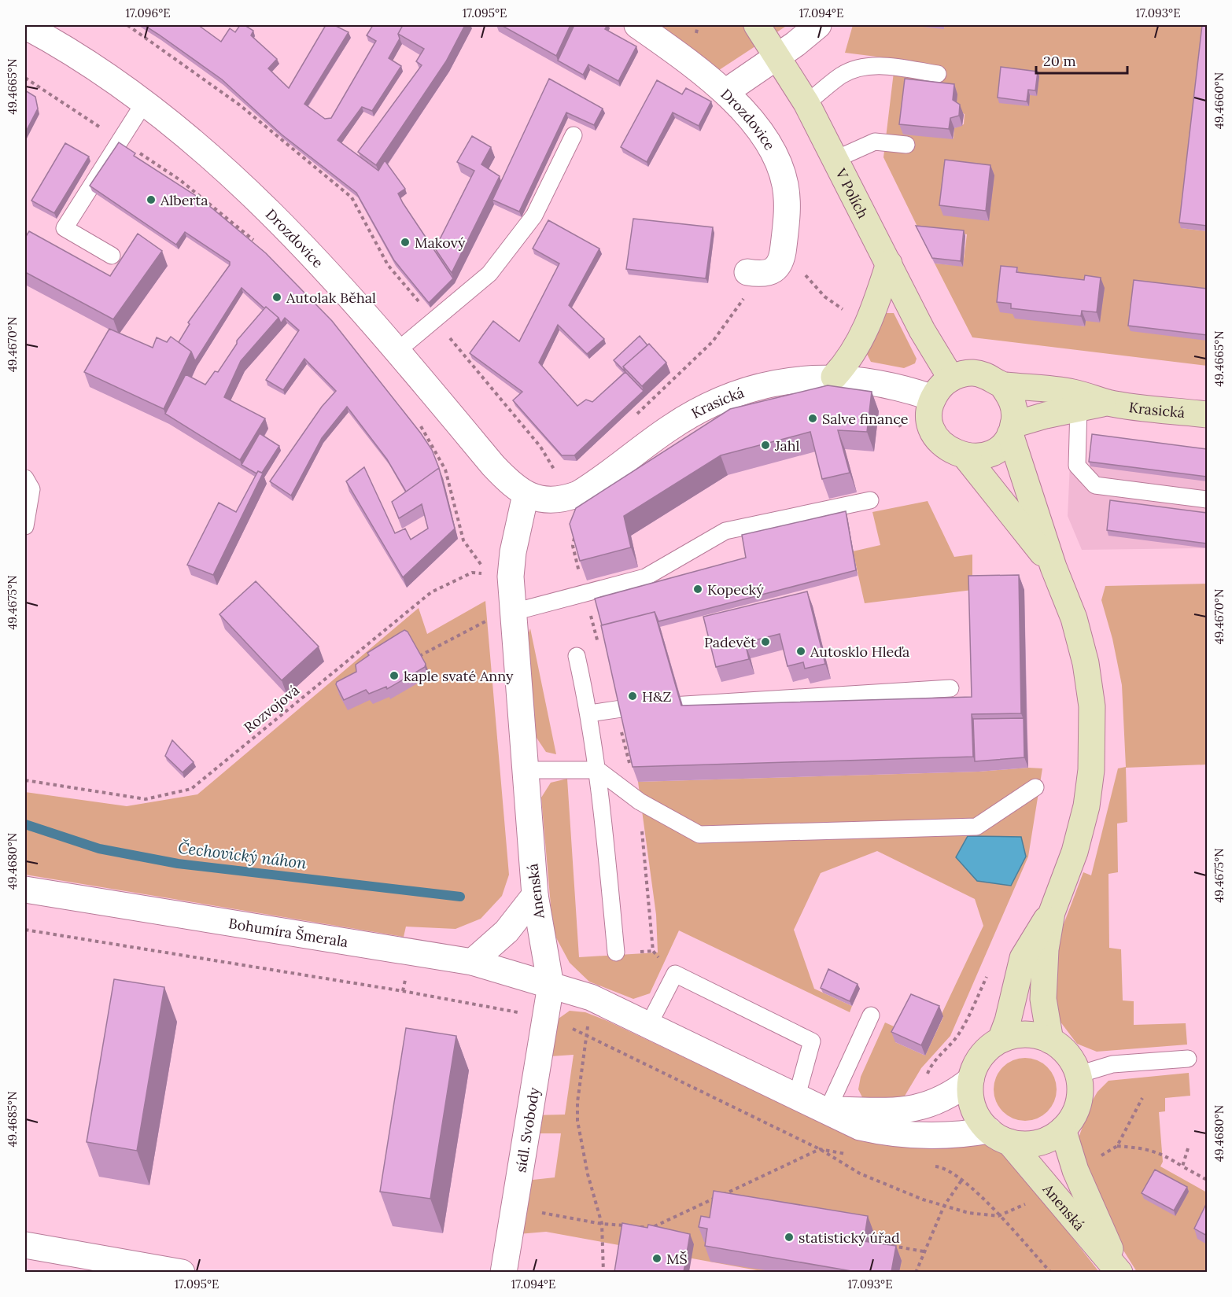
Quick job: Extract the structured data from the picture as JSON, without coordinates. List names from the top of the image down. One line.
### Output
{"streets":{"street":["Drozdovice","V Polích","Krasická","Anenská","Bohumíra Šmerala","sídl. Svobody"],"path":["Rozvojová"]},"crossings":[["Drozdovice","Krasická"],["Drozdovice","Anenská"],["V Polích","Krasická"],["Krasická","Anenská"],["Anenská","Bohumíra Šmerala"],["Anenská","sídl. Svobody"],["Bohumíra Šmerala","sídl. Svobody"]],"water":["Čechovický náhon"],"places":["Alberta","Makový","Autolak Běhal","Salve finance","Jahl","Kopecký","Padevět","Autosklo Hleďa","kaple svaté Anny","H&Z","statistický úřad","MŠ"],"scale_bar":"20 m","coordinates":["17.096°E","17.095°E","17.094°E","17.093°E","49.4665°N","49.4660°N","49.4670°N","49.4675°N","49.4680°N","49.4685°N"]}
